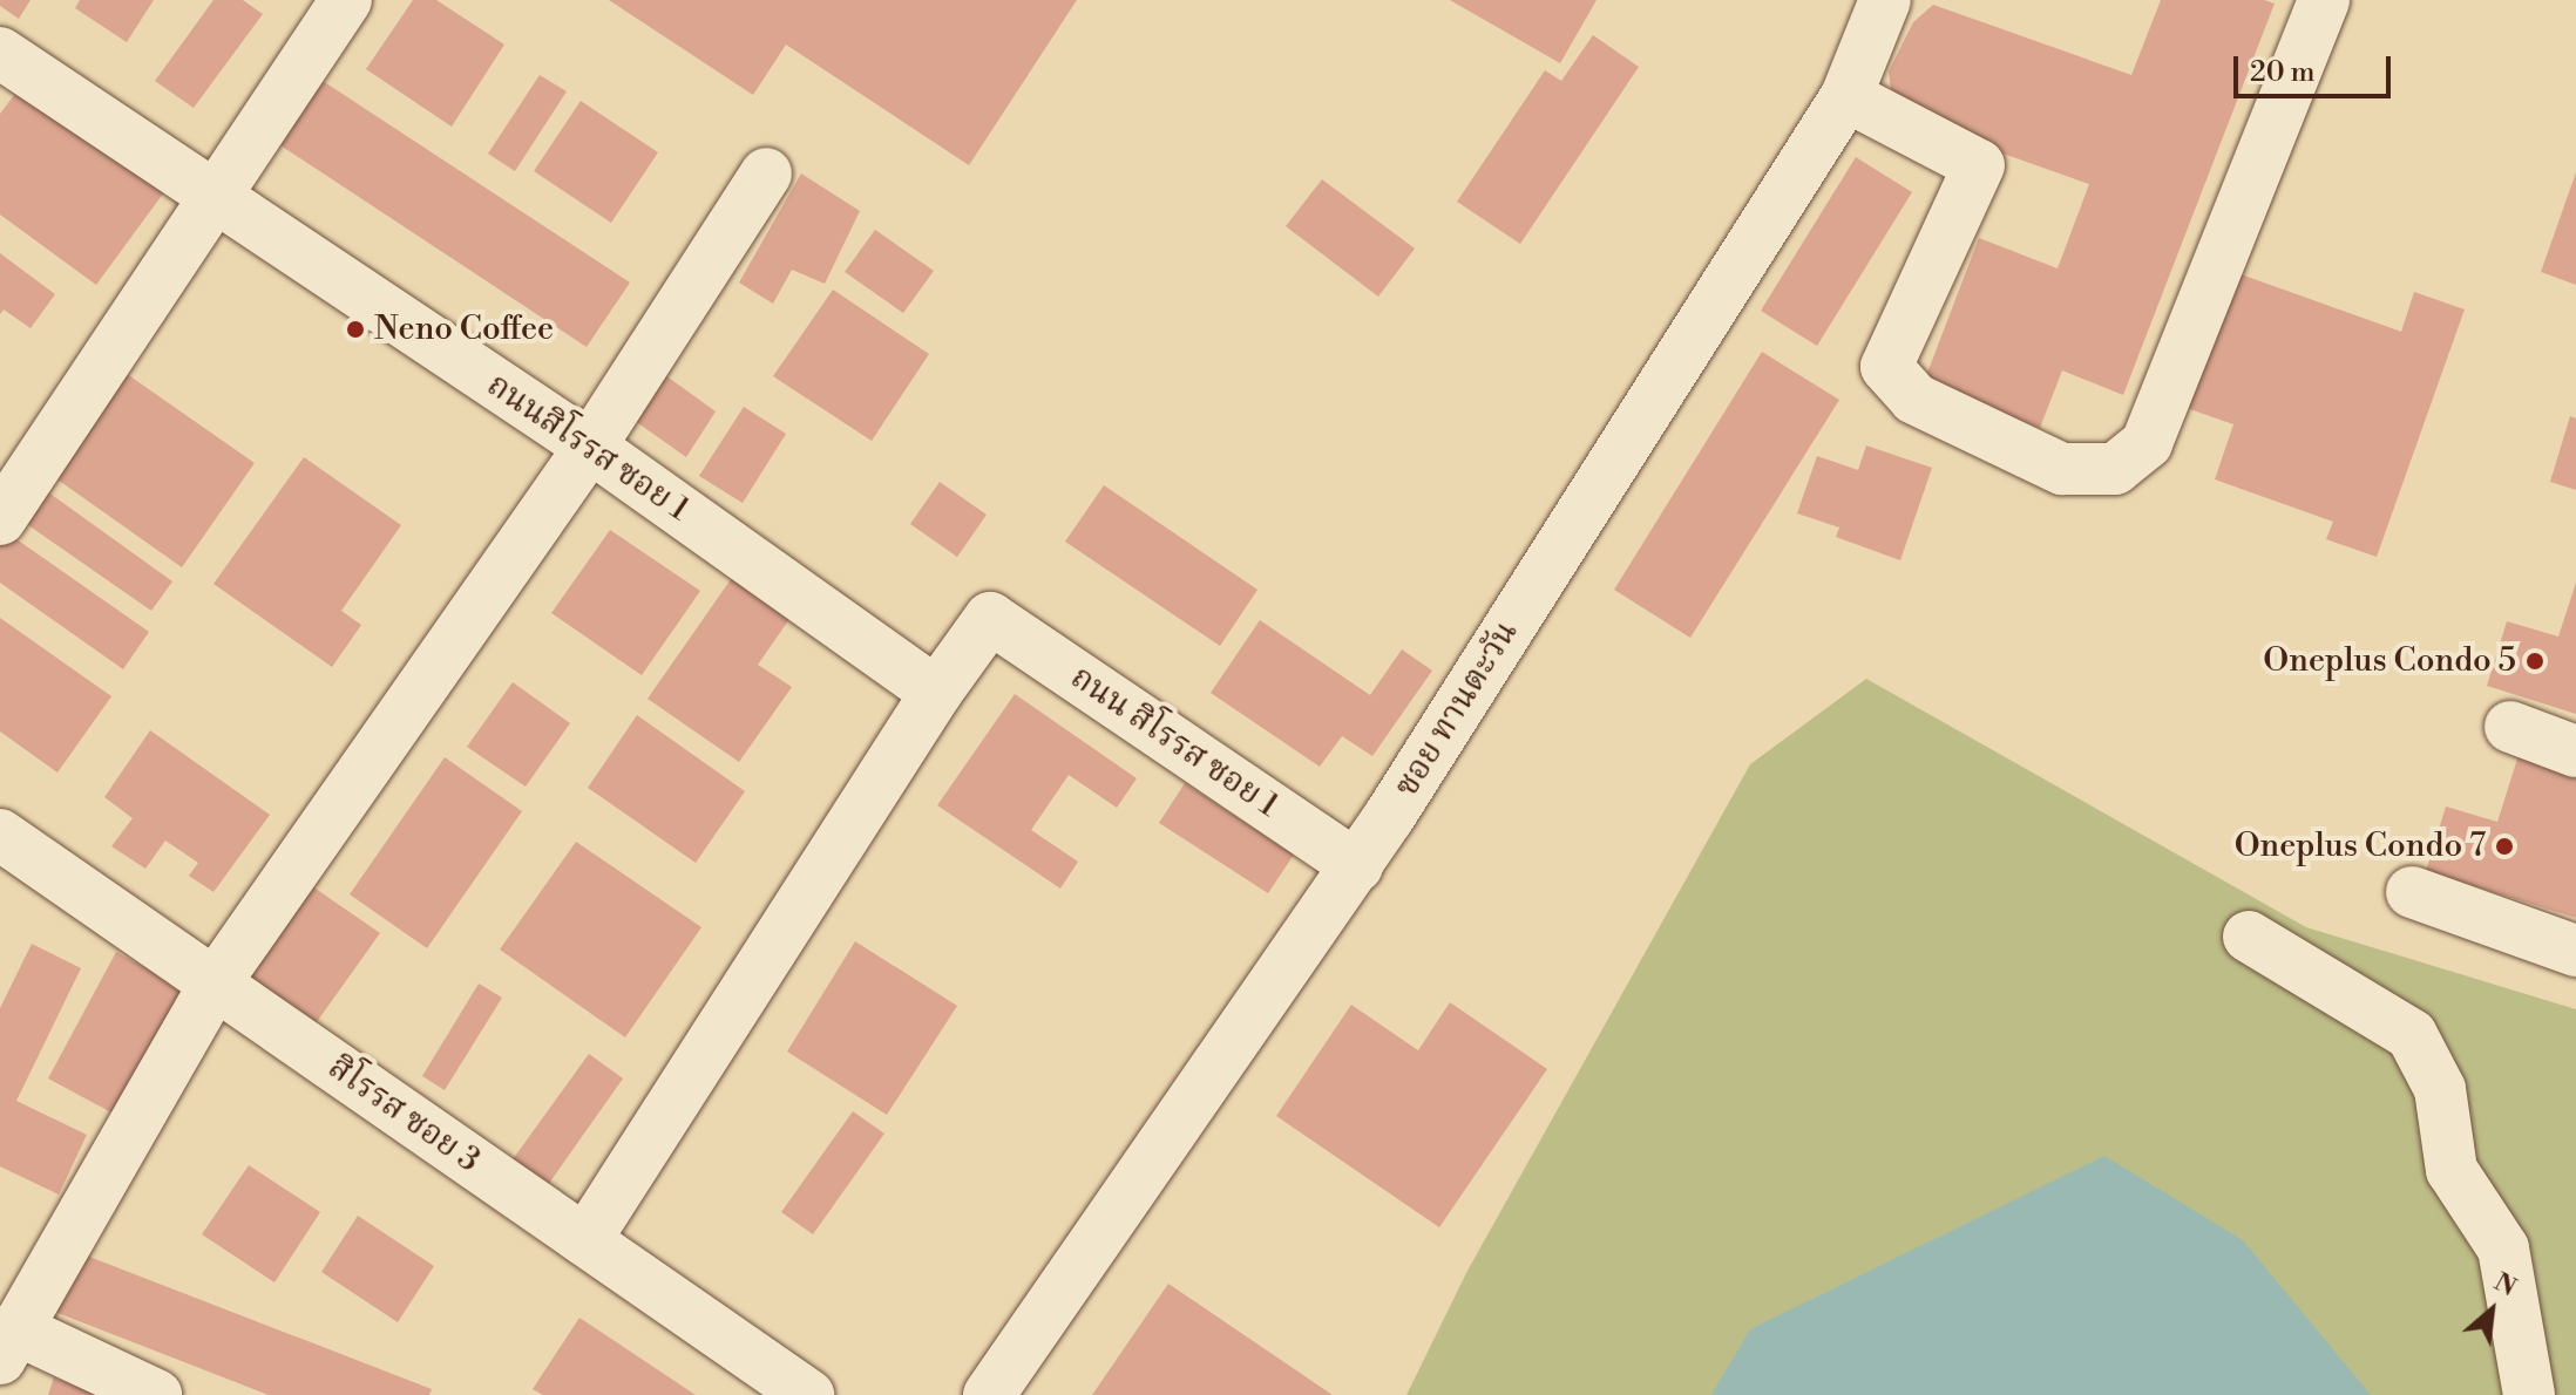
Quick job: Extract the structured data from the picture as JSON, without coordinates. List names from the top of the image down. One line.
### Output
{"streets":{"street":["ถนนสิโรรส ซอย 1","ซอย ทานตะวัน","ถนน สิโรรส ซอย 1","สิโรรส ซอย 3"]},"crossings":[["ถนนสิโรรส ซอย 1","ถนน สิโรรส ซอย 1"],["ซอย ทานตะวัน","ถนน สิโรรส ซอย 1"]],"places":["Neno Coffee","Oneplus Condo 5","Oneplus Condo 7"],"scale_bar":"20 m","north":"top right"}
